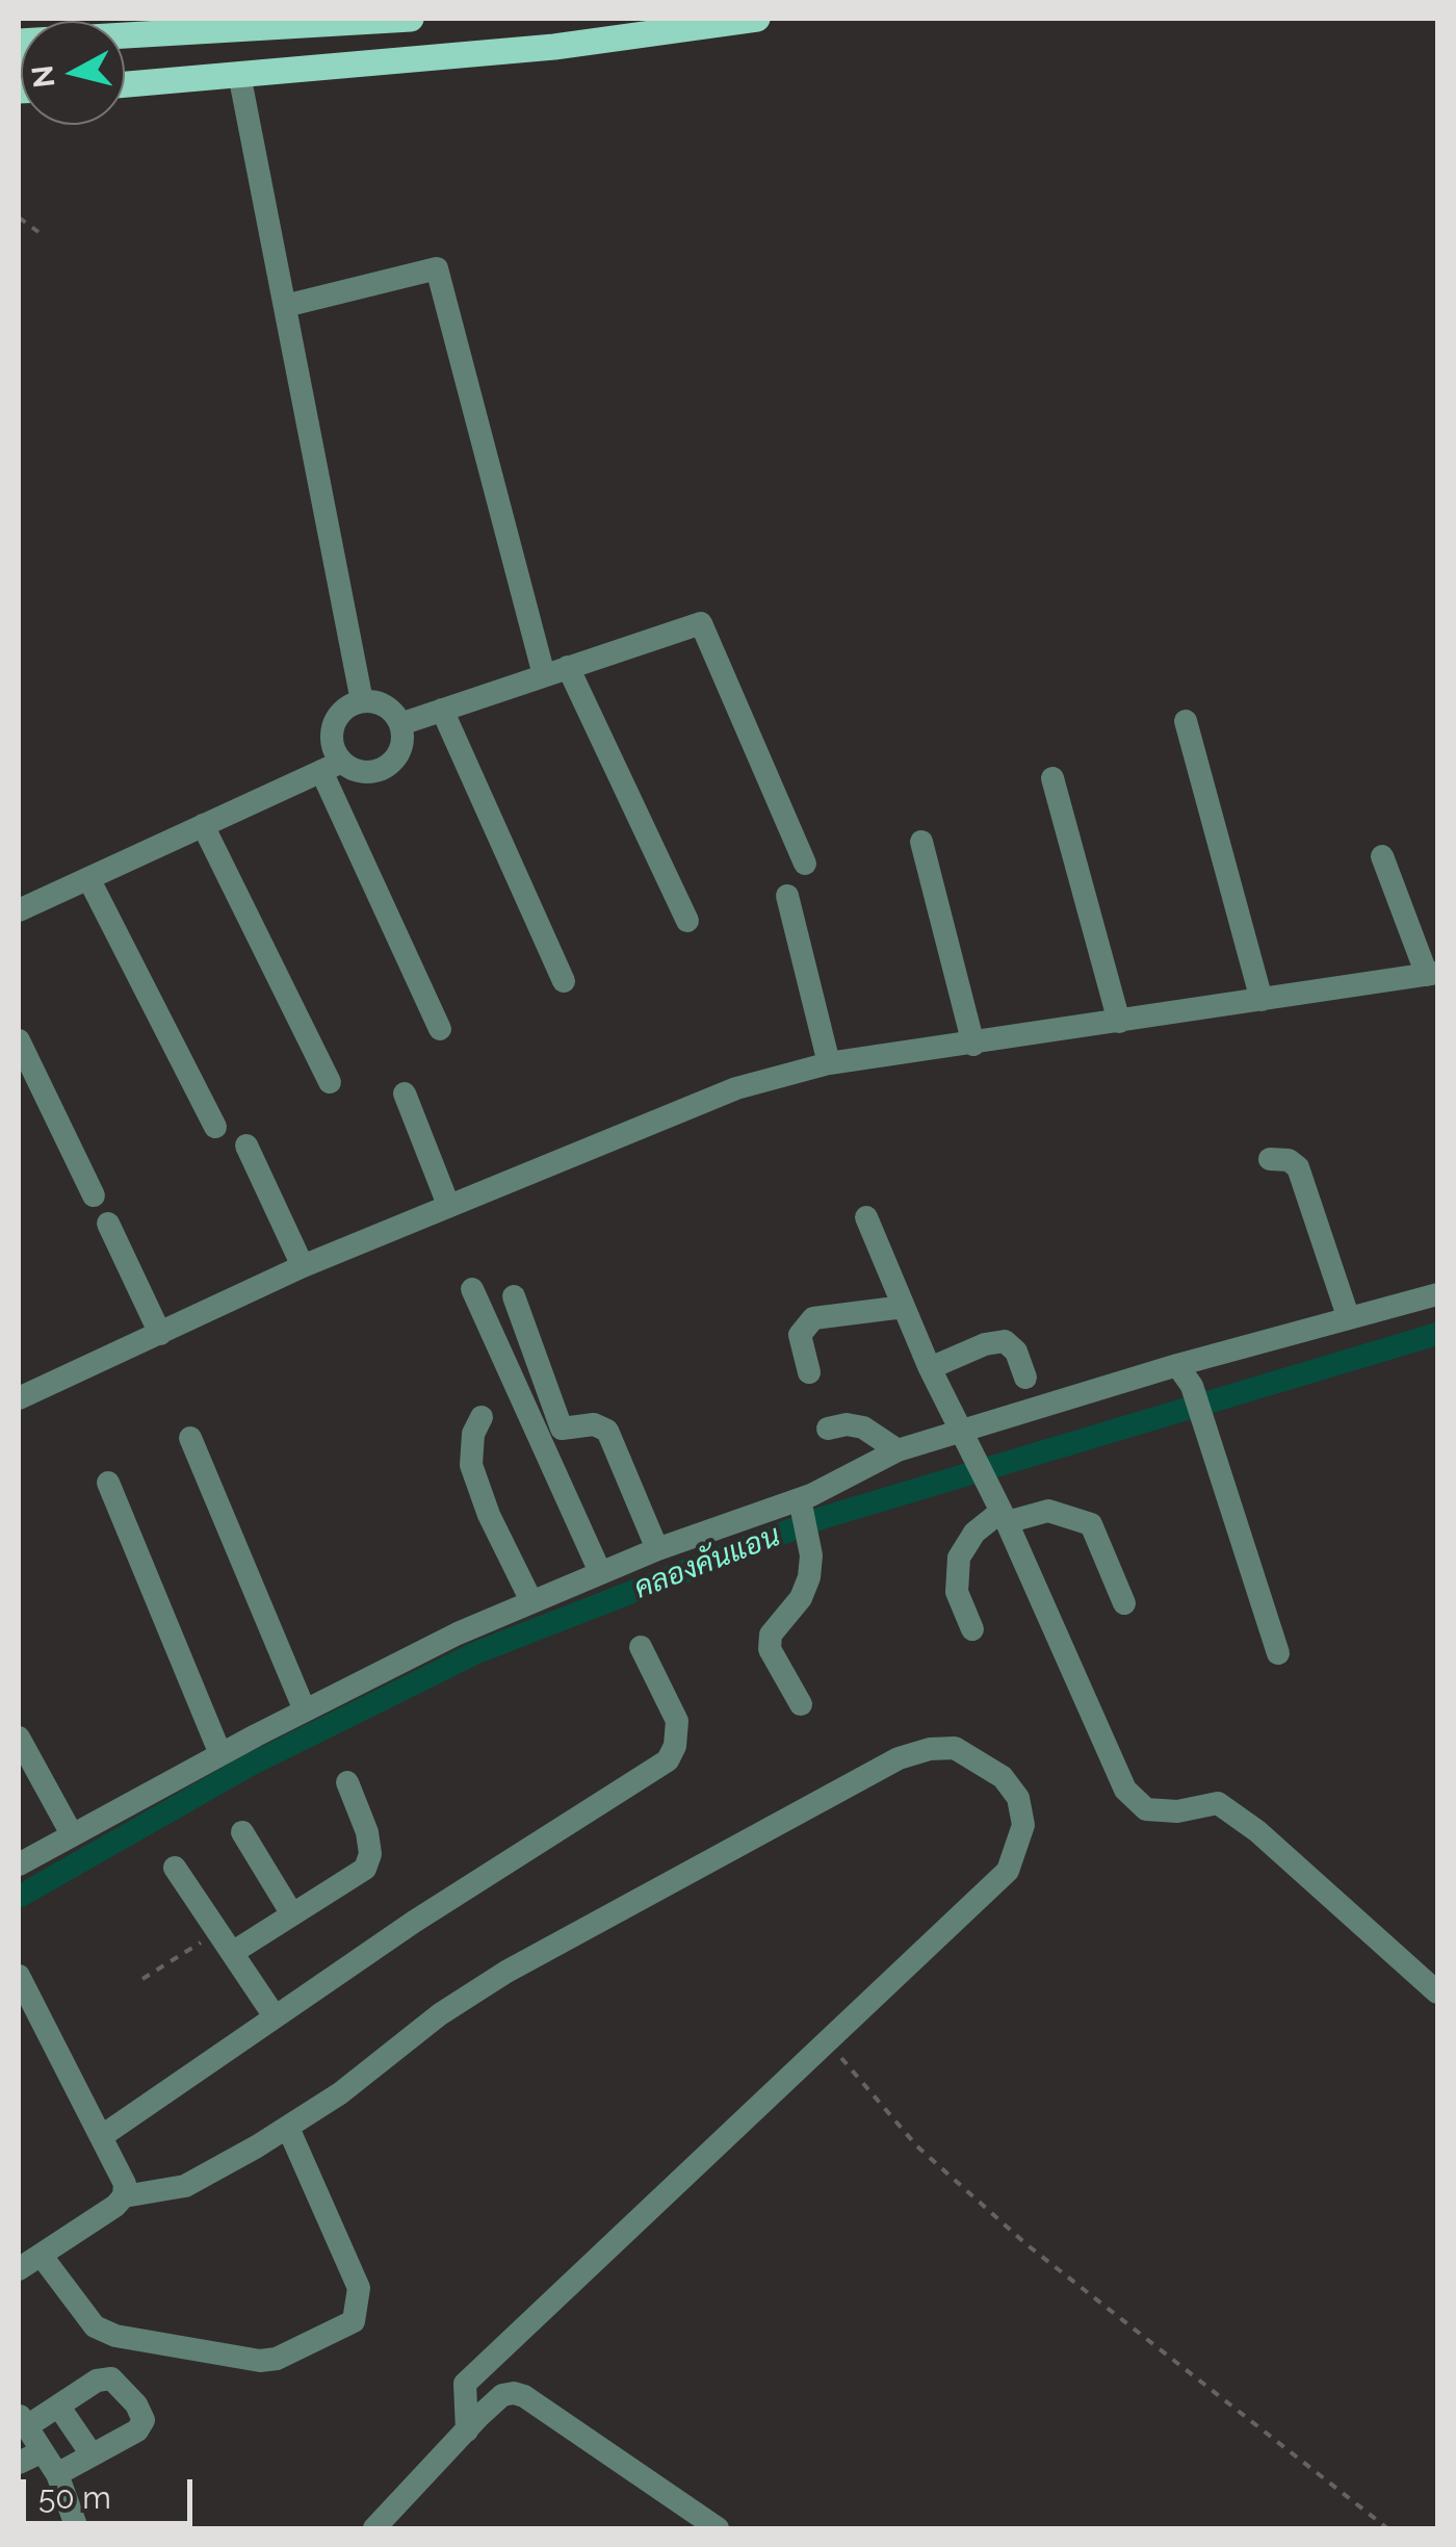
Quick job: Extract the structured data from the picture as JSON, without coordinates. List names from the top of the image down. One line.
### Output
{"water":["คลองคันแอน"],"scale_bar":"50 m","north":"left"}
